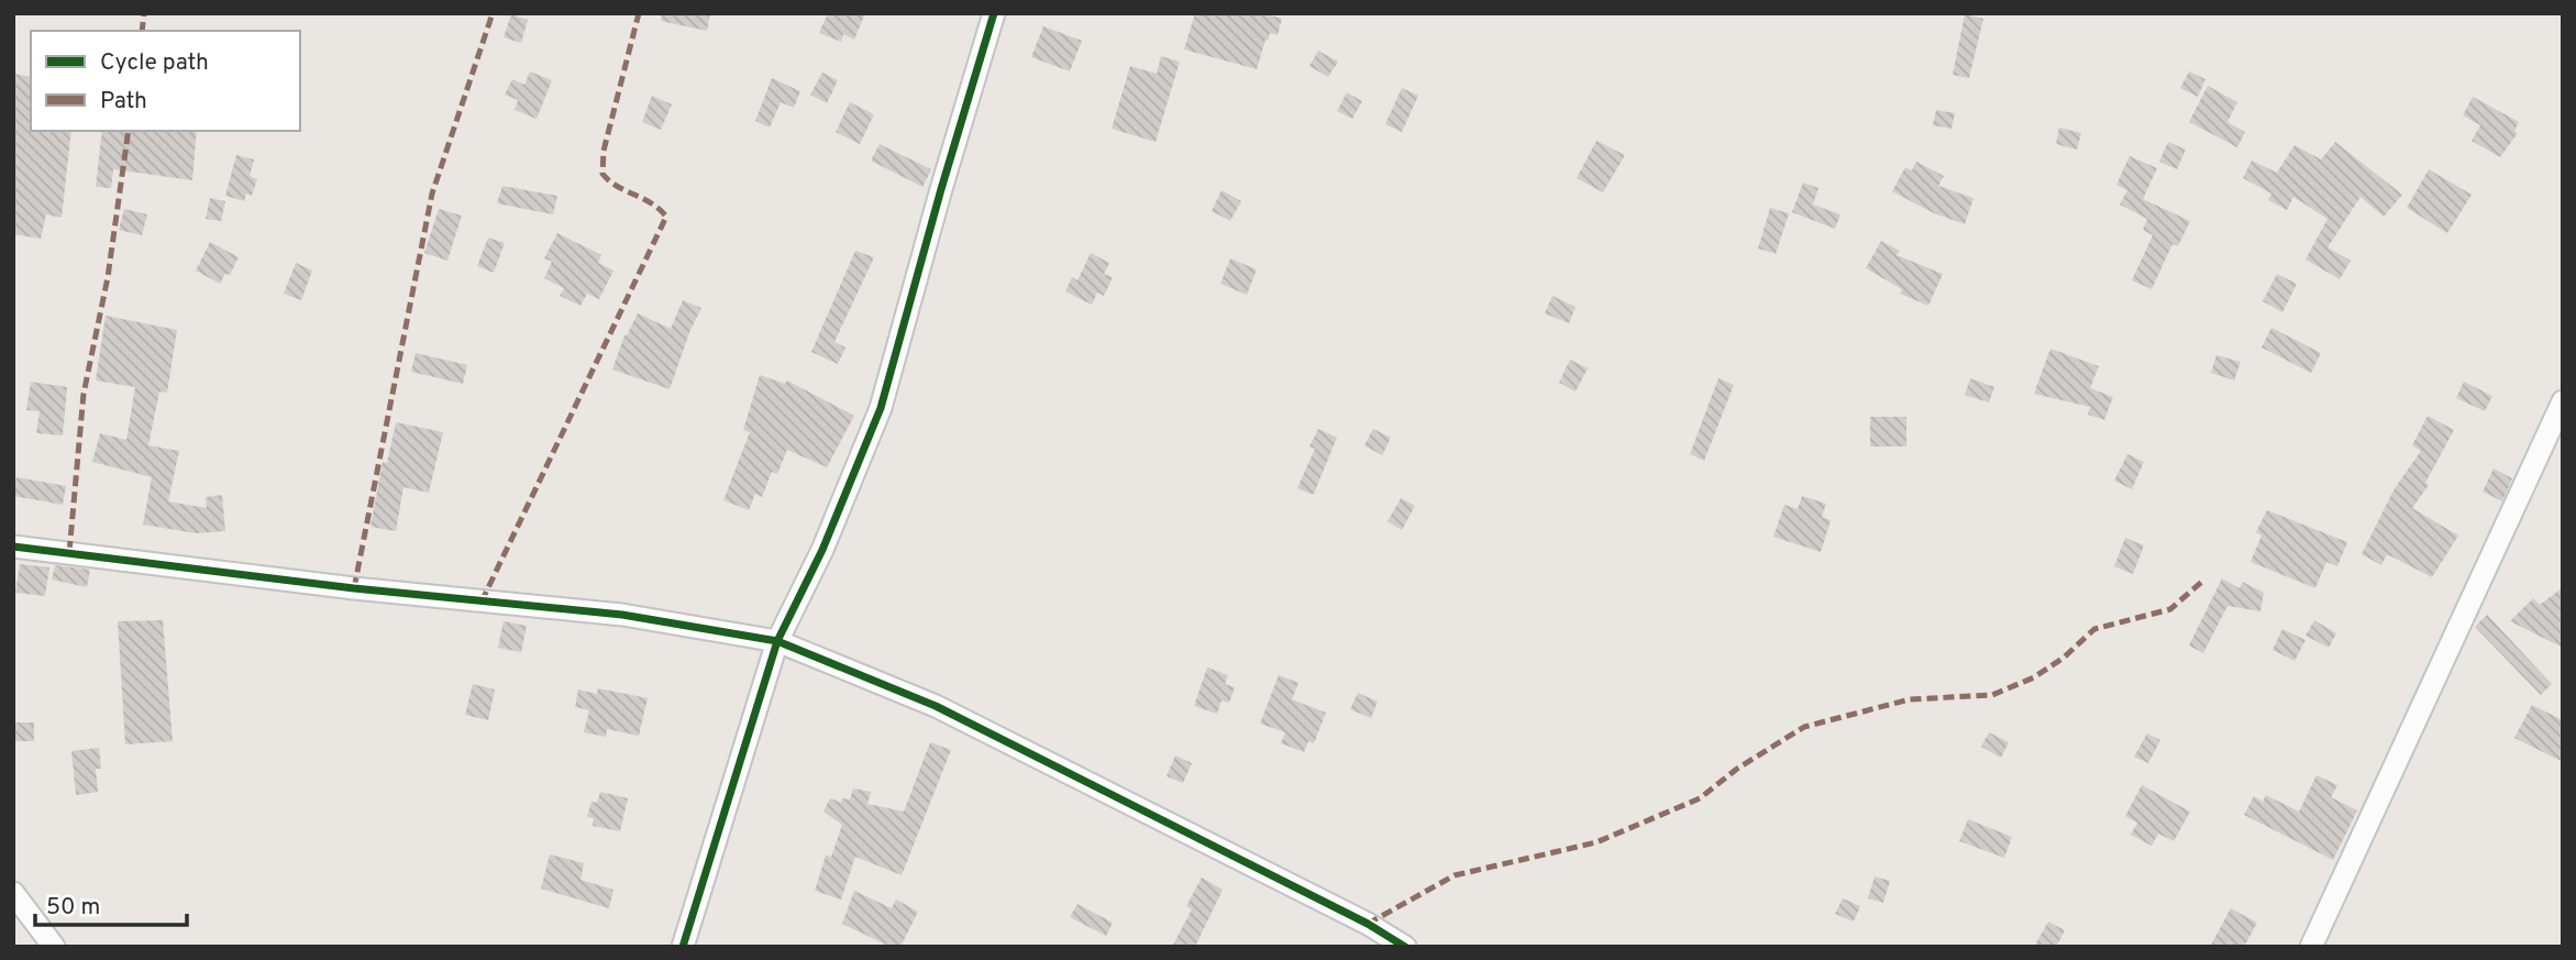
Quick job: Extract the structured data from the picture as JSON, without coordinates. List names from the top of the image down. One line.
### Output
{"legend":["Cycle path","Path"],"scale_bar":"50 m"}
